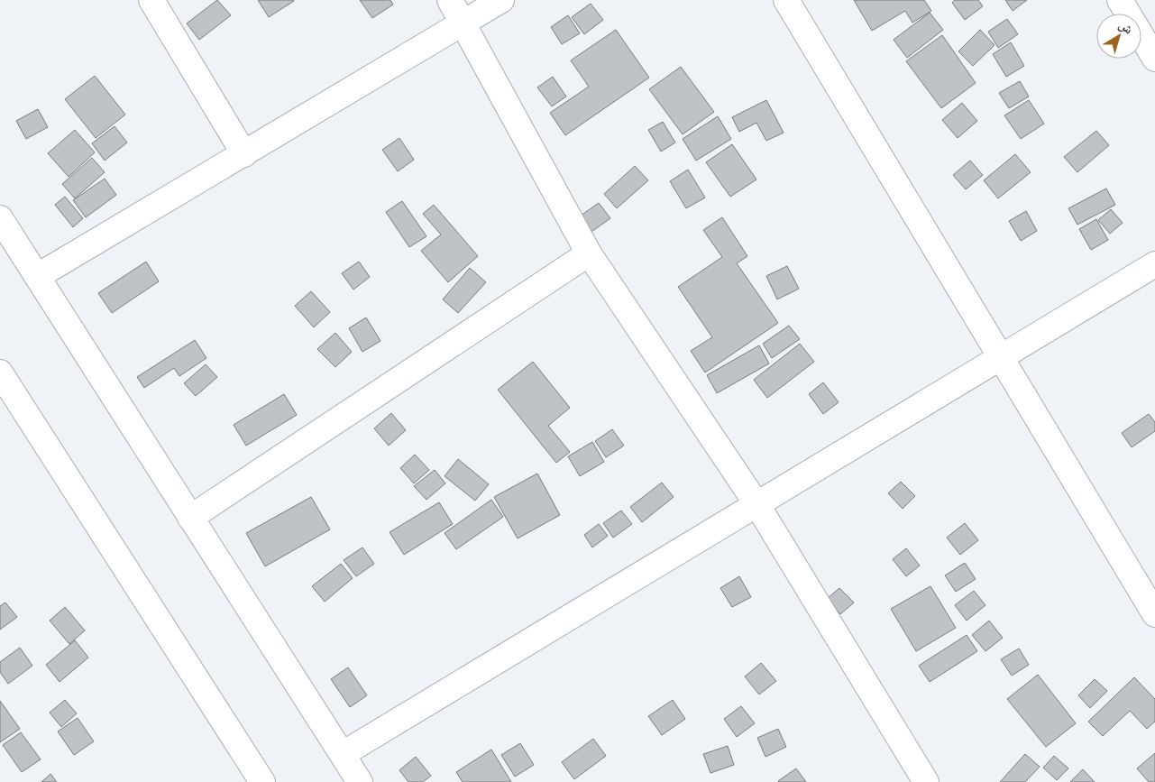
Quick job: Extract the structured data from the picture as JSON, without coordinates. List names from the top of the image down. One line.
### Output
{"north":"top right"}
